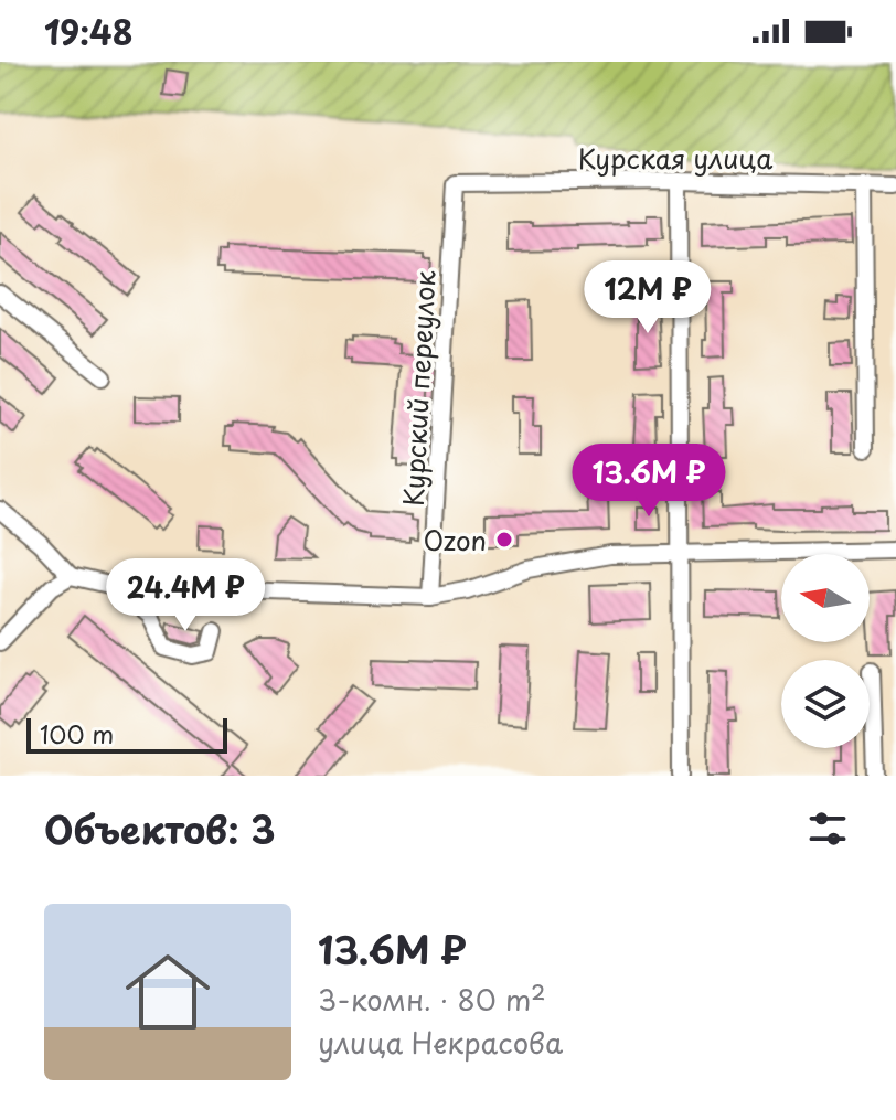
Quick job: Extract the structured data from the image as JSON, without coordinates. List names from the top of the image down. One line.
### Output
{"streets":{"street":["Курская улица","Курский переулок"]},"crossings":[["Курская улица","Курский переулок"]],"places":["Ozon"],"scale_bar":"100 m","north":"left","page":{"status":"19:48","price":["12M ₽","13.6M ₽","24.4M ₽"],"scale":"100 m","heading":"Объектов: 3","list":[{"name":"13.6M ₽","note":"3-комн. · 80 m² · улица Некрасова"}]}}
